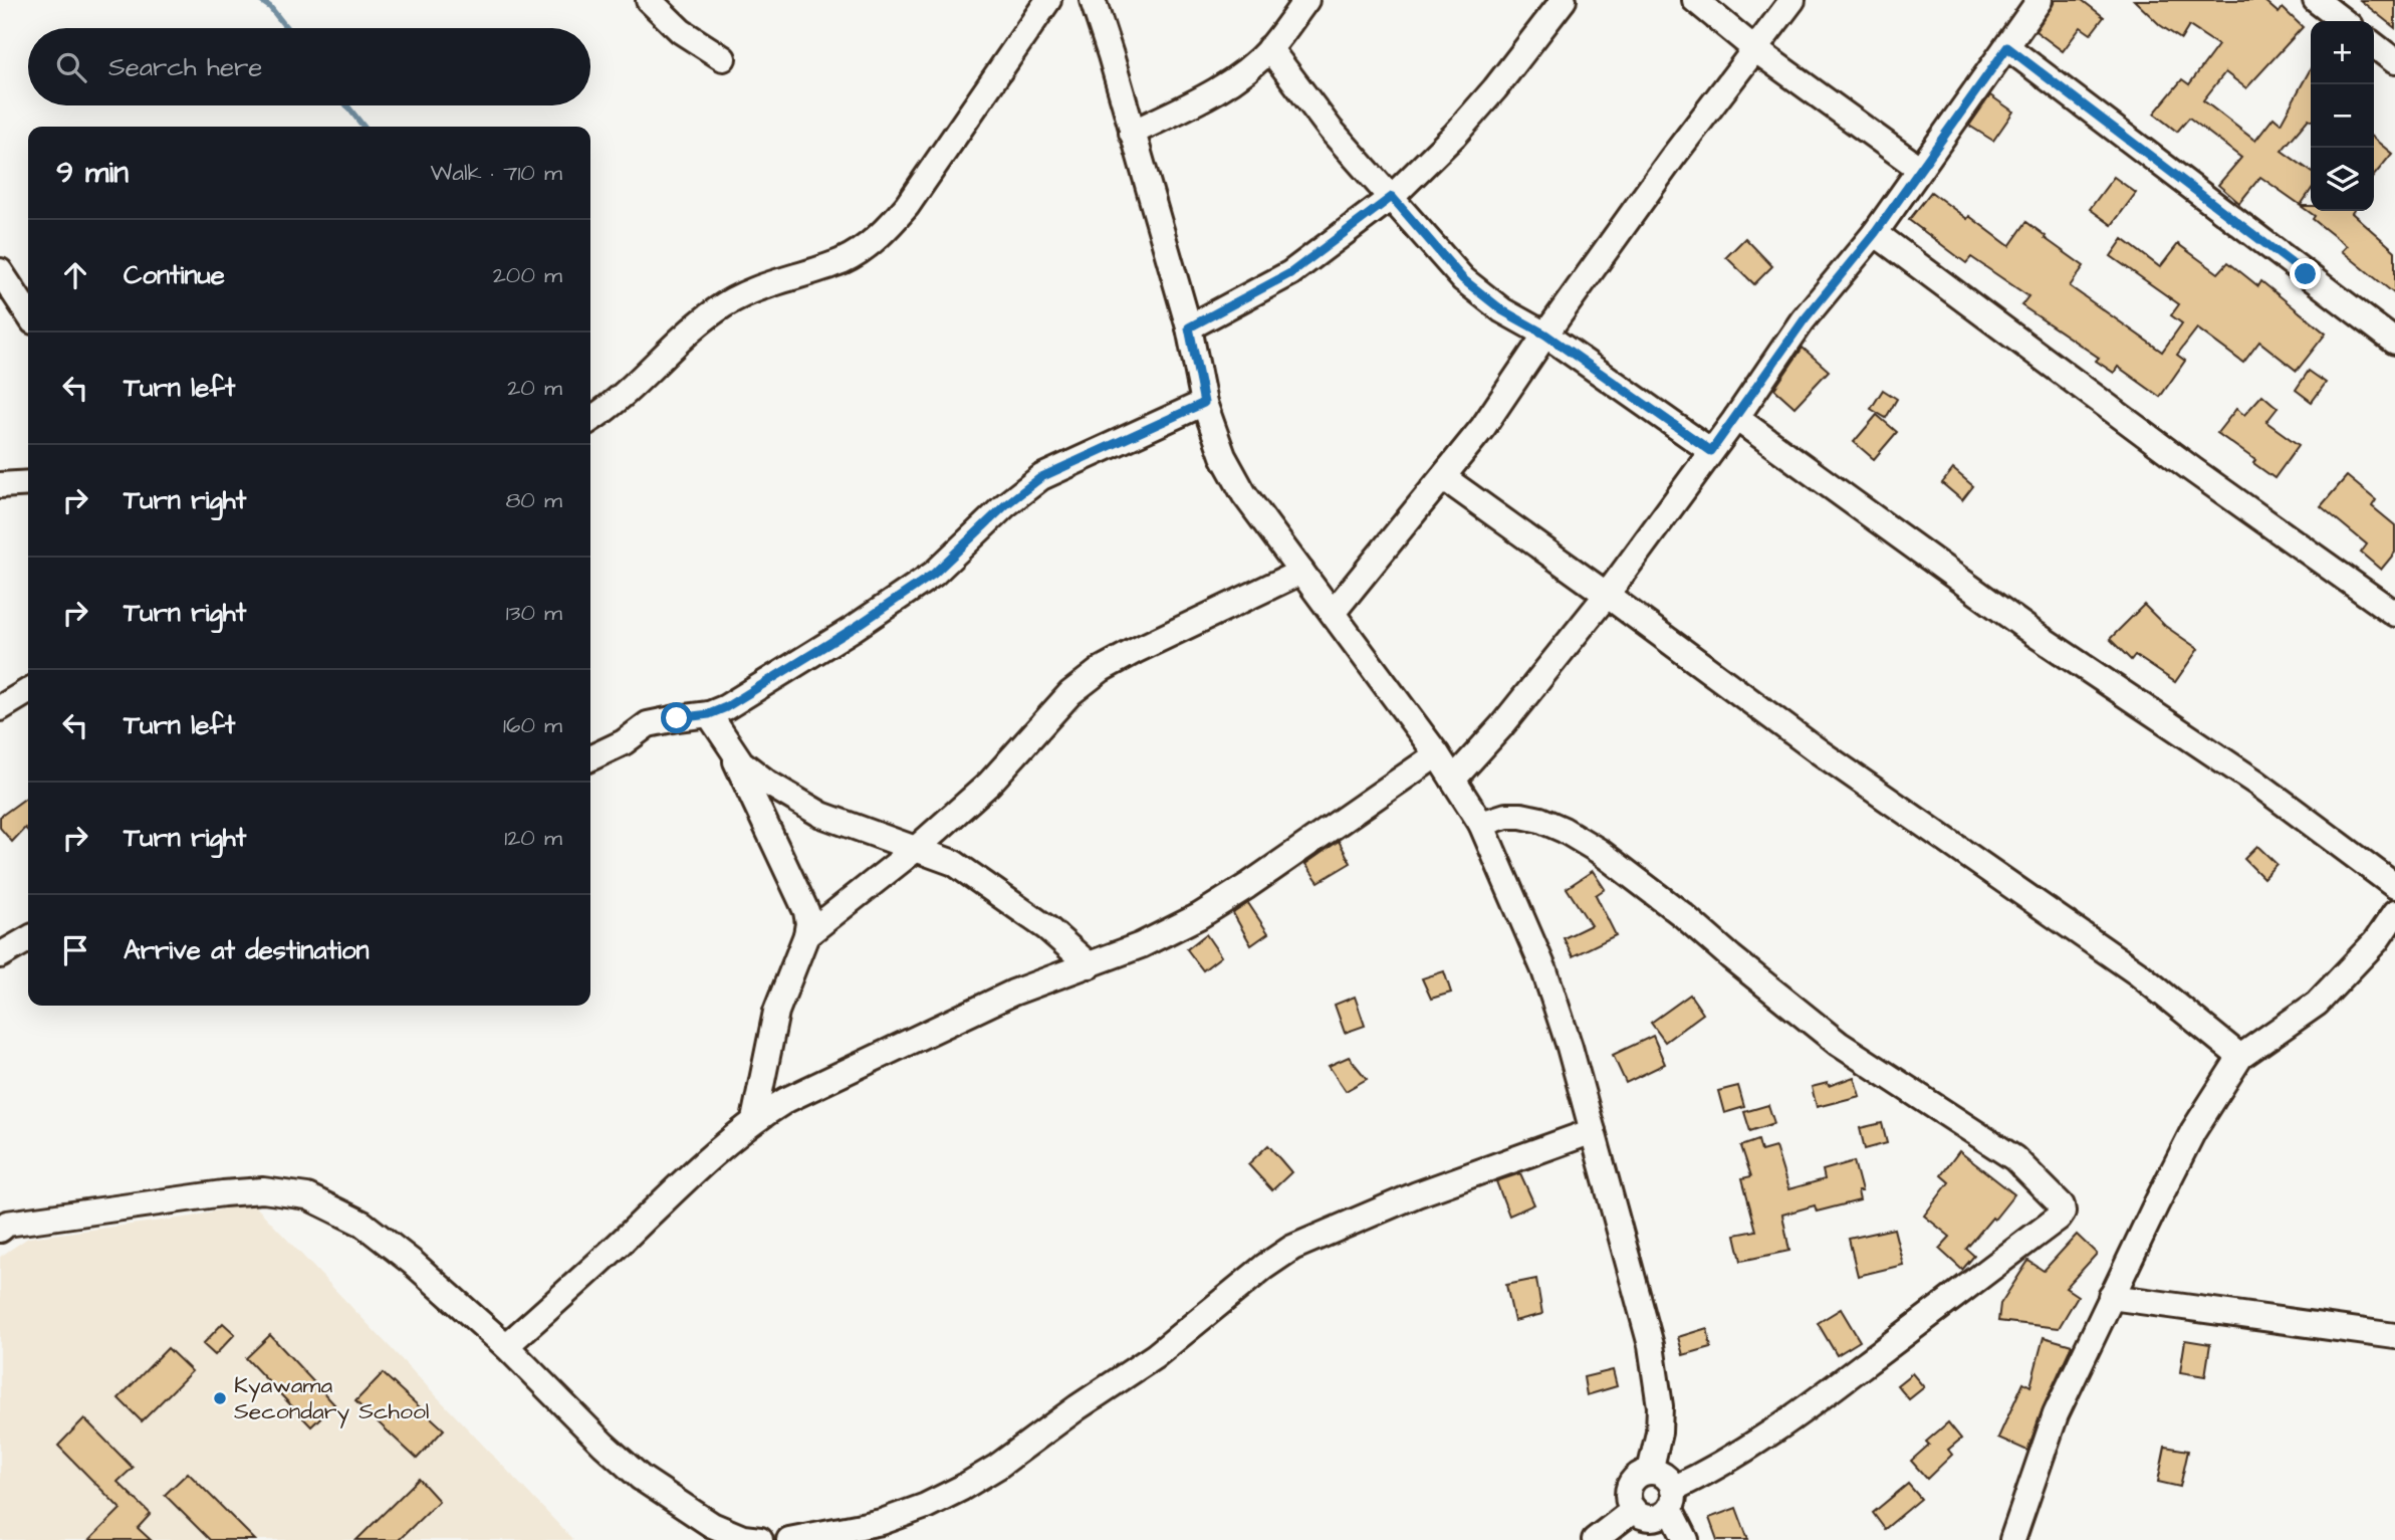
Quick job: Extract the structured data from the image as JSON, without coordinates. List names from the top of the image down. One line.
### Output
{"places":["Kyawama Secondary School"],"page":{"map_buttons":["+","−"],"search":"Search here","heading":["9 min","Walk · 710 m"],"list":[["Continue","200 m"],["Turn left","20 m"],["Turn right","80 m"],["Turn right","130 m"],["Turn left","160 m"],["Turn right","120 m"],"Arrive at destination"]}}
